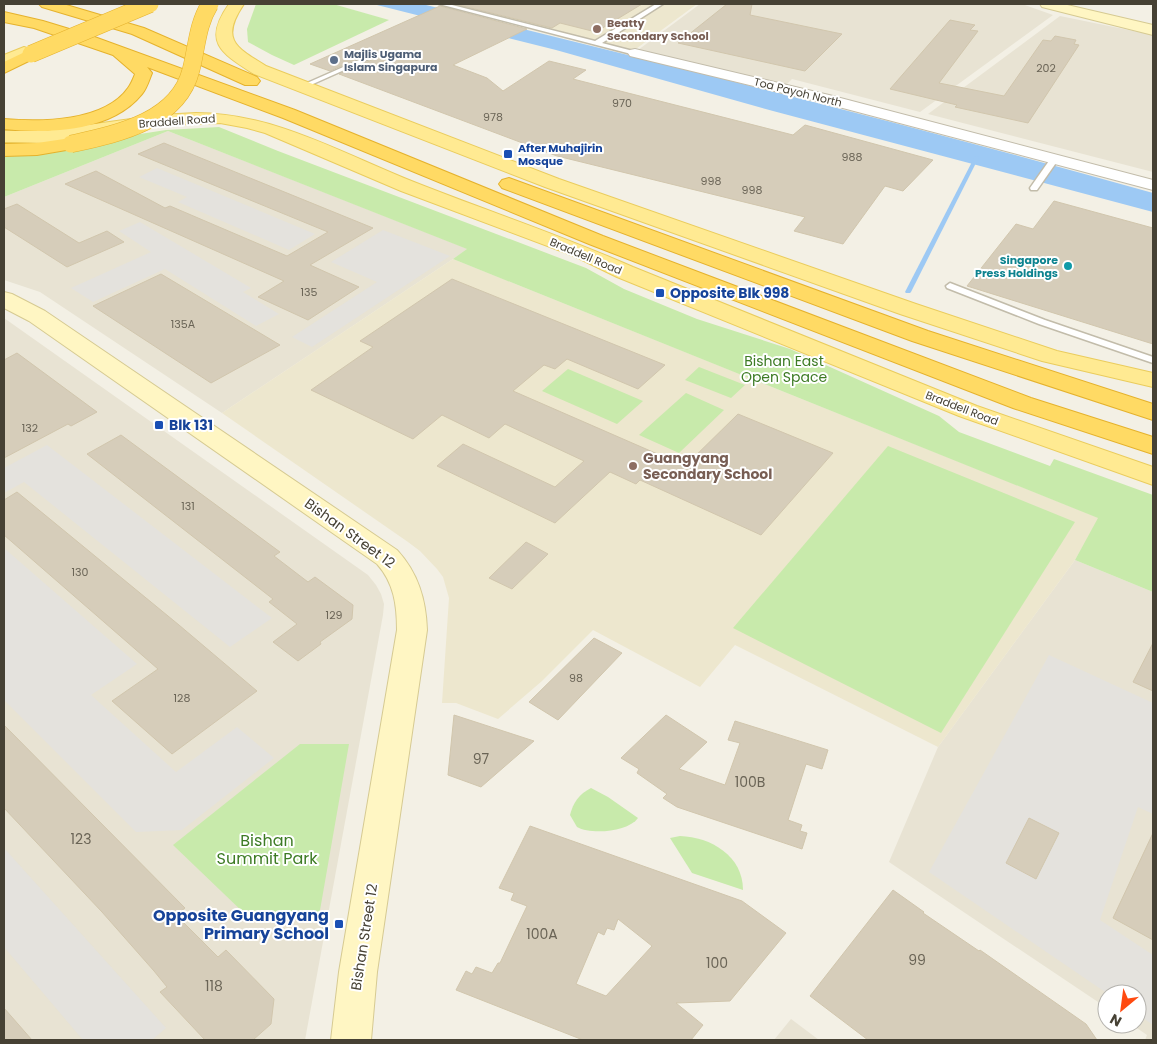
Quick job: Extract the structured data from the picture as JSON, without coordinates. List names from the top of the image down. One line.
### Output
{"streets":{"highway":["Braddell Road"],"street":["Toa Payoh North","Bishan Street 12"]},"parks":["Bishan East Open Space","Bishan Summit Park"],"places":{"other":["Beatty Secondary School","Majlis Ugama Islam Singapura","Singapore Press Holdings","Guangyang Secondary School"],"transit":["After Muhajirin Mosque","Opposite Blk 998","Blk 131","Opposite Guangyang Primary School"]},"house_numbers":["202","970","978","988","998","998","135","135A","132","131","130","129","98","128","97","100B","123","100A","99","100","118"],"north":"bottom left"}
